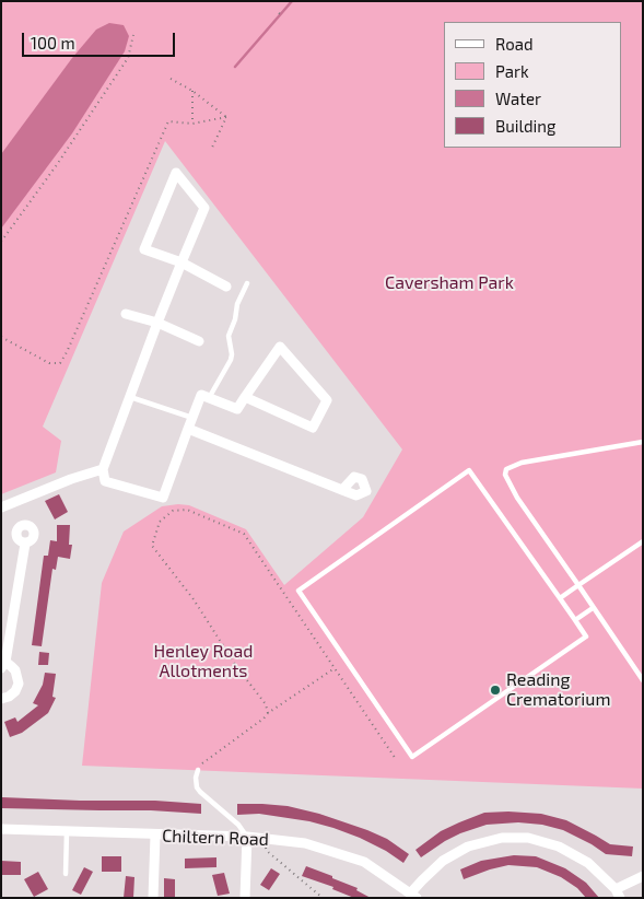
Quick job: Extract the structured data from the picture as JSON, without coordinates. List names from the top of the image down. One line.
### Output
{"streets":{"street":["Chiltern Road"]},"parks":["Caversham Park","Henley Road Allotments"],"places":["Reading Crematorium"],"legend":["Road","Park","Water","Building"],"scale_bar":"100 m"}
